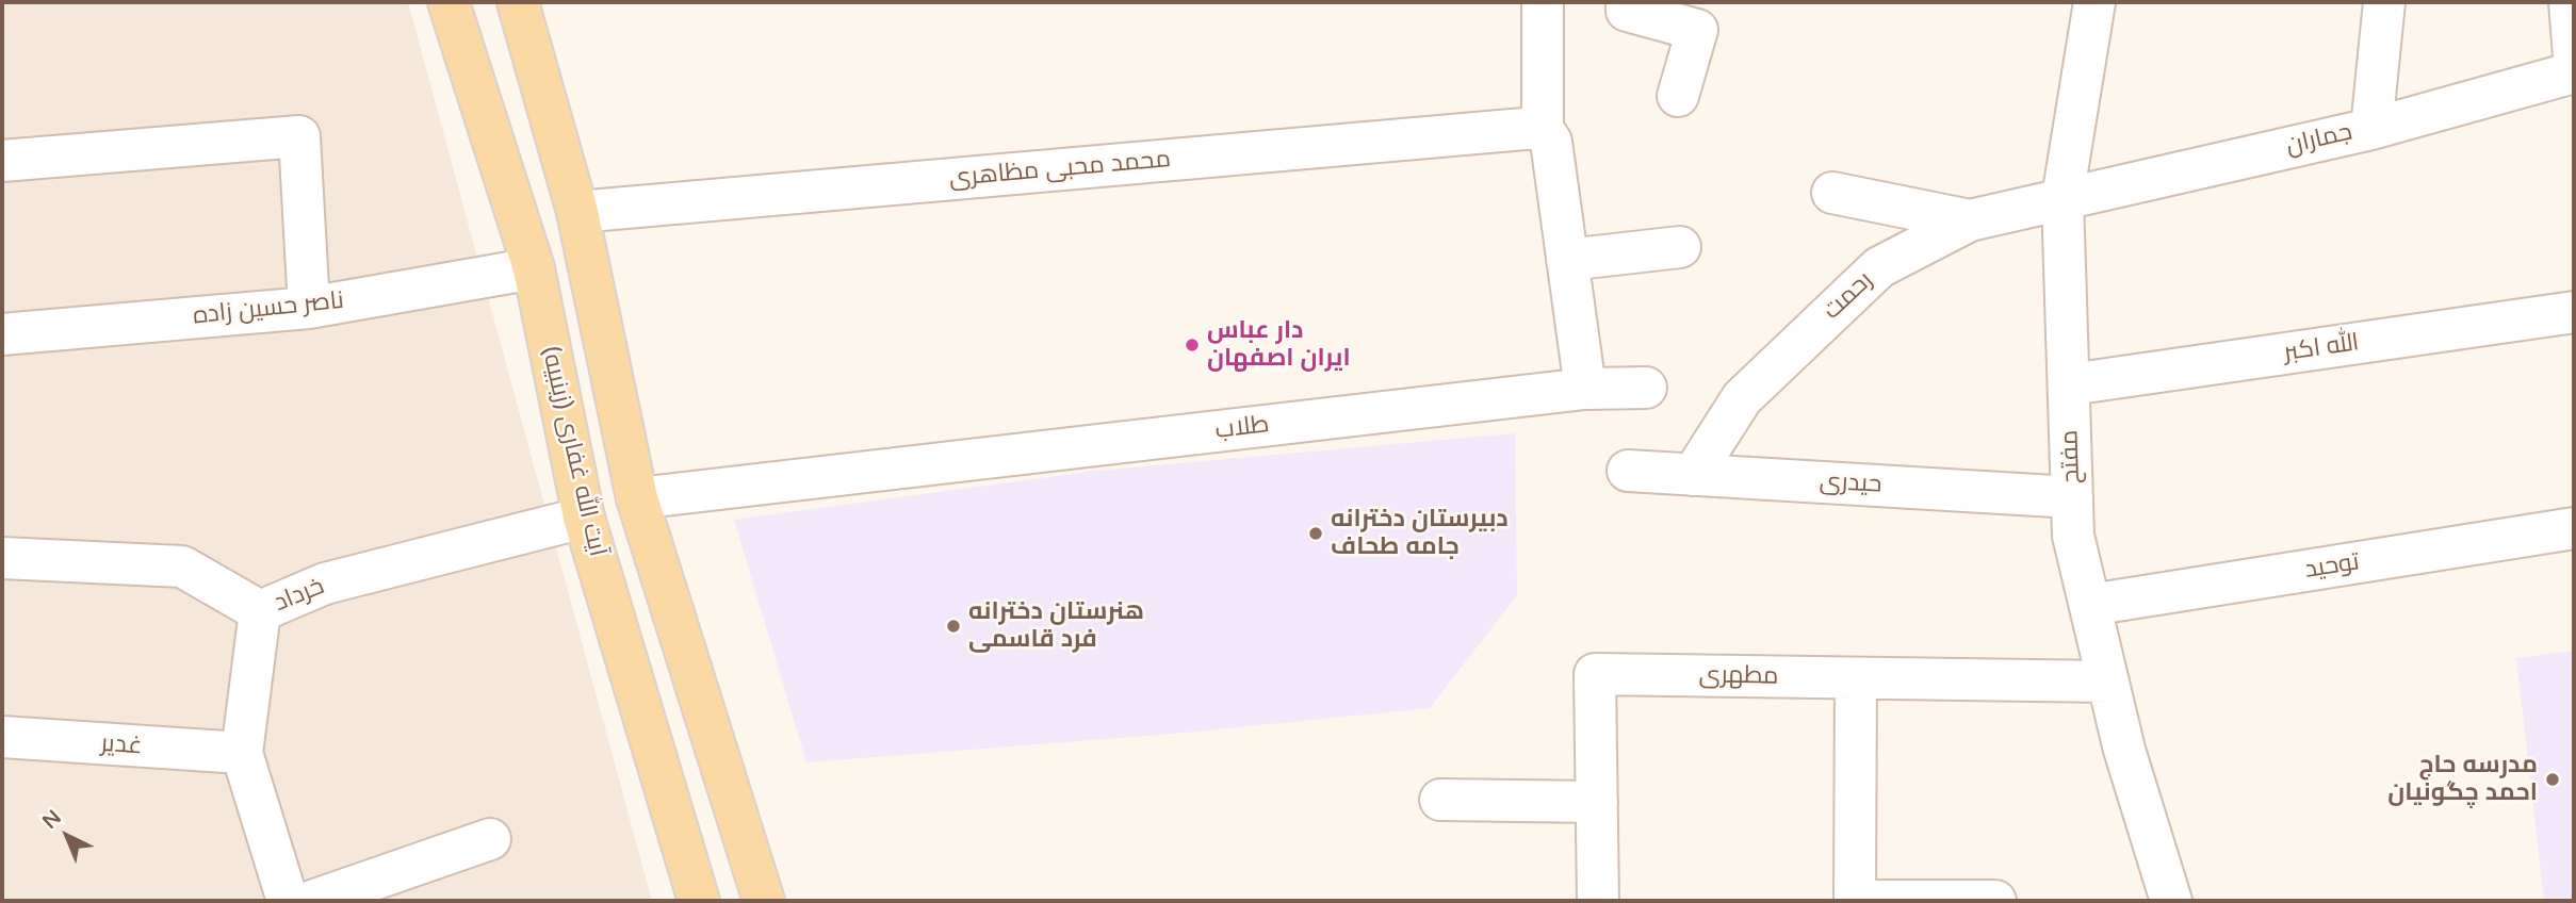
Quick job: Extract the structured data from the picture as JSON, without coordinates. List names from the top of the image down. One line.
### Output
{"streets":{"main road":["آیت الله غفاری (زینبیه)"],"street":["جماران","محمد محبی مظاهری","رحمت","ناصر حسین زاده","الله اکبر","طلاب","مفتح","حیدری","توحید","خرداد","مطهری","غدیر"]},"crossings":[["جماران","رحمت"],["جماران","مفتح"],["رحمت","مفتح"],["رحمت","حیدری"],["ناصر حسین زاده","آیت الله غفاری (زینبیه)"],["الله اکبر","مفتح"],["آیت الله غفاری (زینبیه)","خرداد"],["مفتح","حیدری"],["مفتح","توحید"],["مفتح","مطهری"],["خرداد","غدیر"]],"places":["دار عباس ایران اصفهان","دبیرستان دخترانه جامه طحاف","هنرستان دخترانه فرد قاسمی","مدرسه حاج احمد چگونیان"],"north":"top left"}
